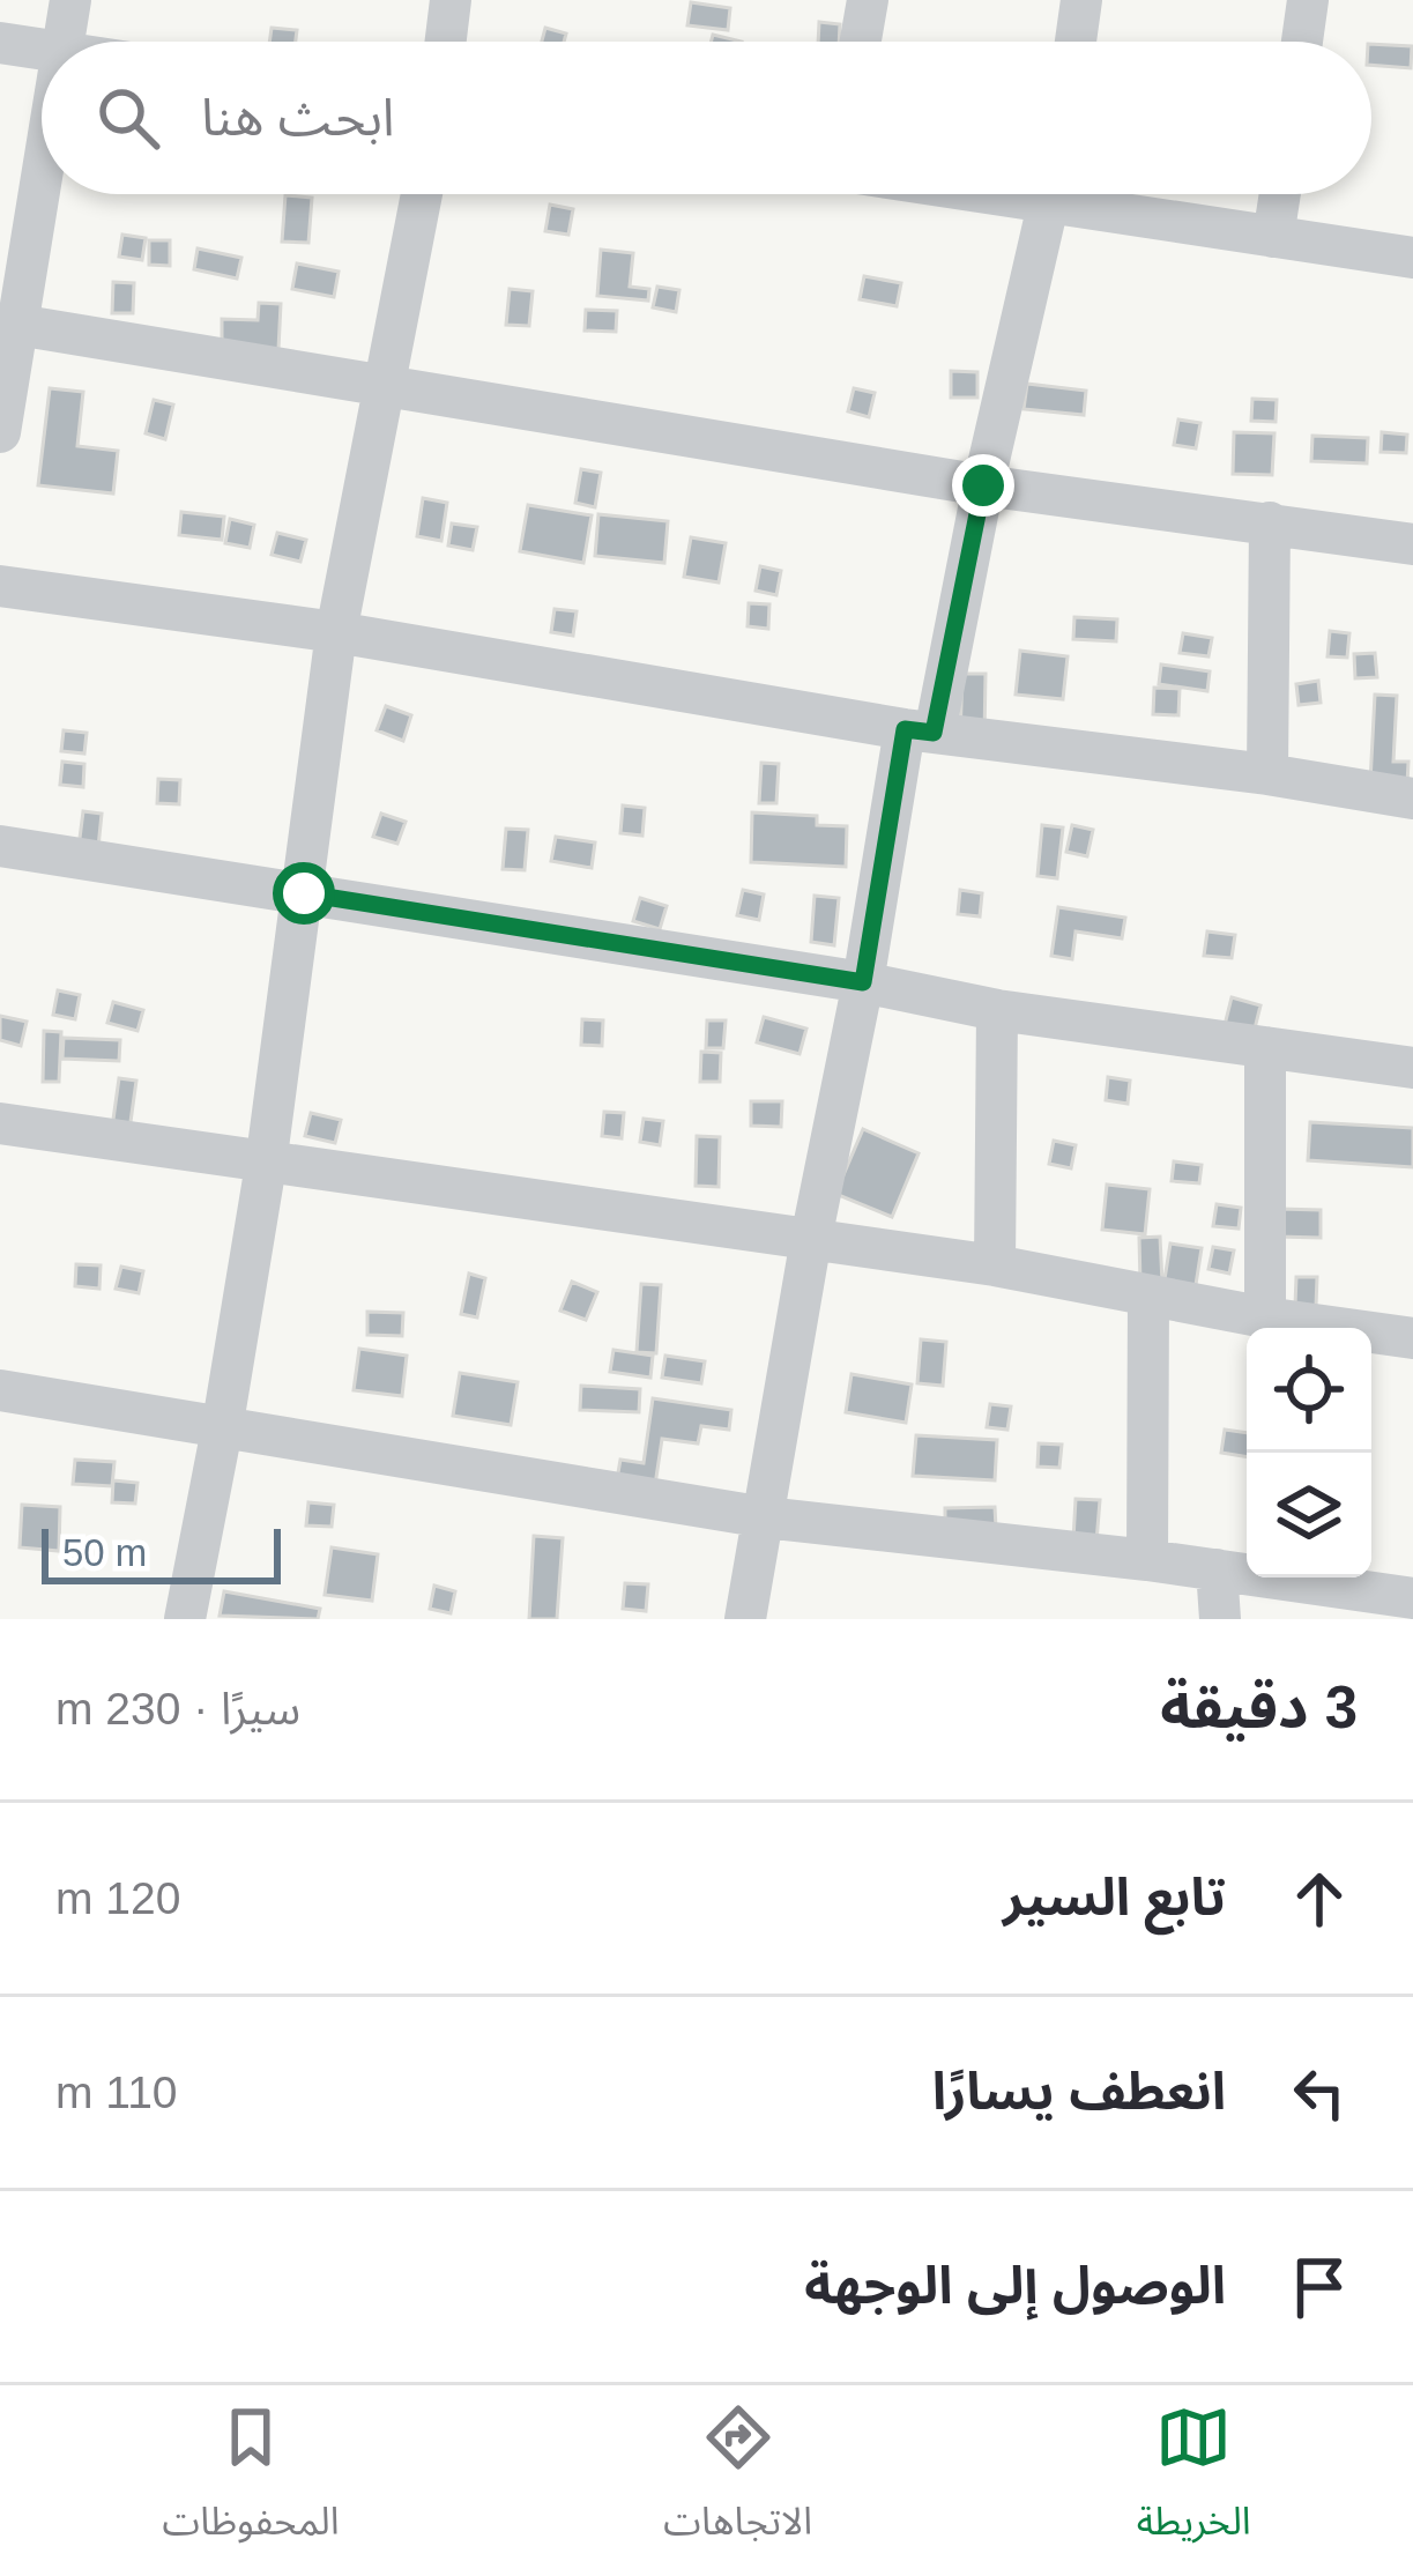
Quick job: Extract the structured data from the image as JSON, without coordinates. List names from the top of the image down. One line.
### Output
{"scale_bar":"50 m","page":{"search":"ابحث هنا","scale":"50 m","heading":["3 دقيقة","سيرًا · 230 m"],"list":[["تابع السير","120 m"],["انعطف يسارًا","110 m"],"الوصول إلى الوجهة"],"nav":["الخريطة","الاتجاهات","المحفوظات"]}}
